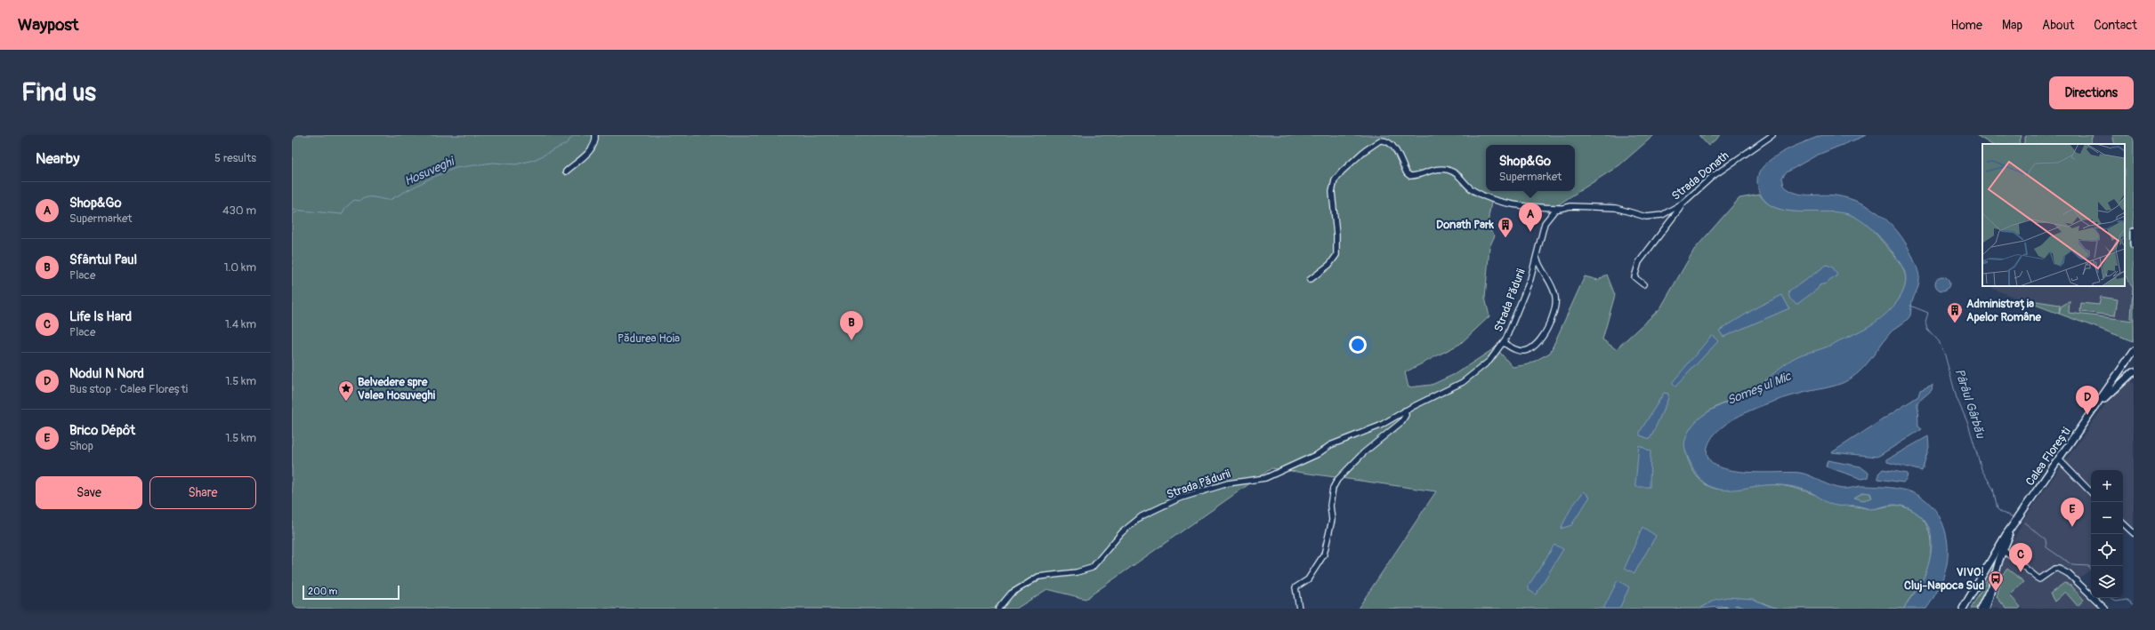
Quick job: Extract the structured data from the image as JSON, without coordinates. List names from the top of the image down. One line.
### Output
{"streets":{"main road":["Calea Florești"],"street":["Strada Donath","Strada Pădurii"]},"crossings":[["Strada Donath","Strada Pădurii"]],"water":["Hosuveghi","Someșul Mic","Pârâul Gârbău"],"parks":["Pădurea Hoia"],"places":{"building":["Donath Park","Administrația Apelor Române"],"place":["Belvedere spre Valea Hosuveghi"],"bus stop":["VIVO! Cluj-Napoca Sud"]},"scale_bar":"200 m","page":{"header":"Waypost","nav":["Home","Map","About","Contact"],"buttons":["Directions",["Save","Share"]],"title":"Find us","heading":["Nearby","5 results"],"popup":["Shop&Go","Supermarket"],"list":[{"mark":"A","name":"Shop&Go","note":"Supermarket","value":"430 m"},{"mark":"B","name":"Sfântul Paul","note":"Place","value":"1.0 km"},{"mark":"C","name":"Life Is Hard","note":"Place","value":"1.4 km"},{"mark":"D","name":"Nodul N Nord","note":"Bus stop · Calea Florești","value":"1.5 km"},{"mark":"E","name":"Brico Dépôt","note":"Shop","value":"1.5 km"}],"pins":["A","B","D","E","C"],"map_buttons":["+","−"],"scale":"200 m"}}
